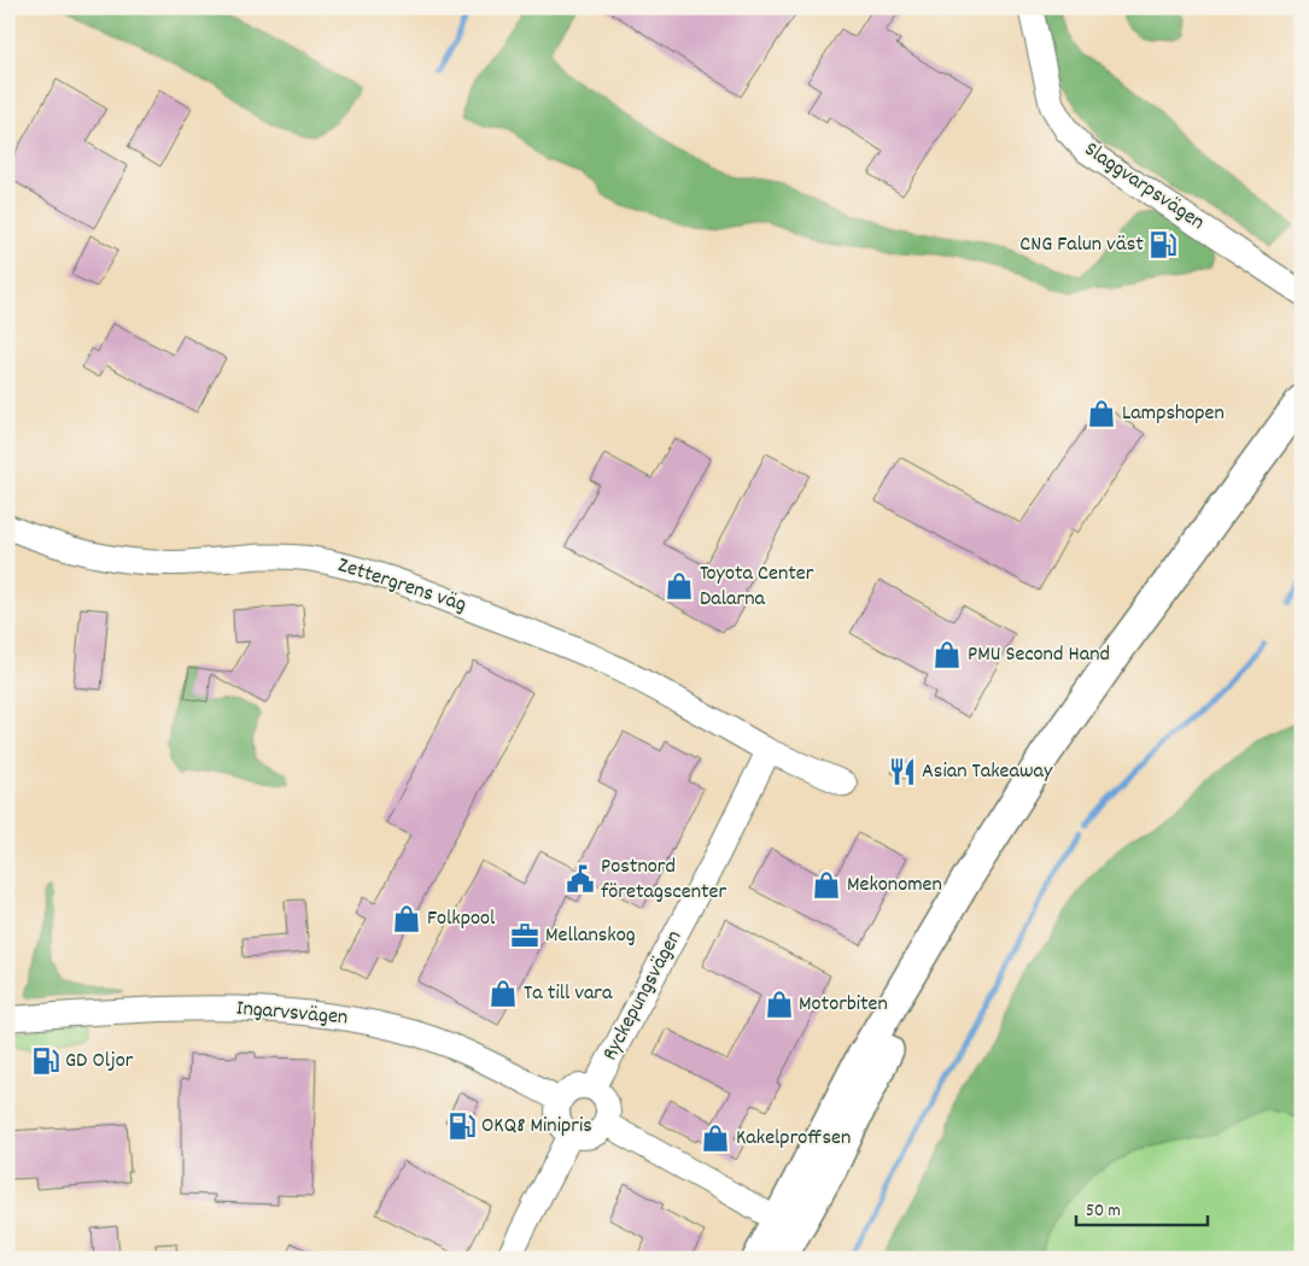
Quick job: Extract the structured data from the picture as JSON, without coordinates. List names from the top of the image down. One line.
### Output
{"streets":{"street":["Slaggvarpsvägen","Zettergrens väg","Ryckepungsvägen","Ingarvsvägen"]},"crossings":[["Zettergrens väg","Ryckepungsvägen"],["Ryckepungsvägen","Ingarvsvägen"]],"places":{"fuel station":["CNG Falun väst","GD Oljor","OKQ8 Minipris"],"shop":["Lampshopen","Toyota Center Dalarna","PMU Second Hand","Mekonomen","Folkpool","Ta till vara","Motorbiten","Kakelproffsen"],"restaurant":["Asian Takeaway"],"public building":["Postnord företagscenter"],"office":["Mellanskog"]},"scale_bar":"50 m"}
